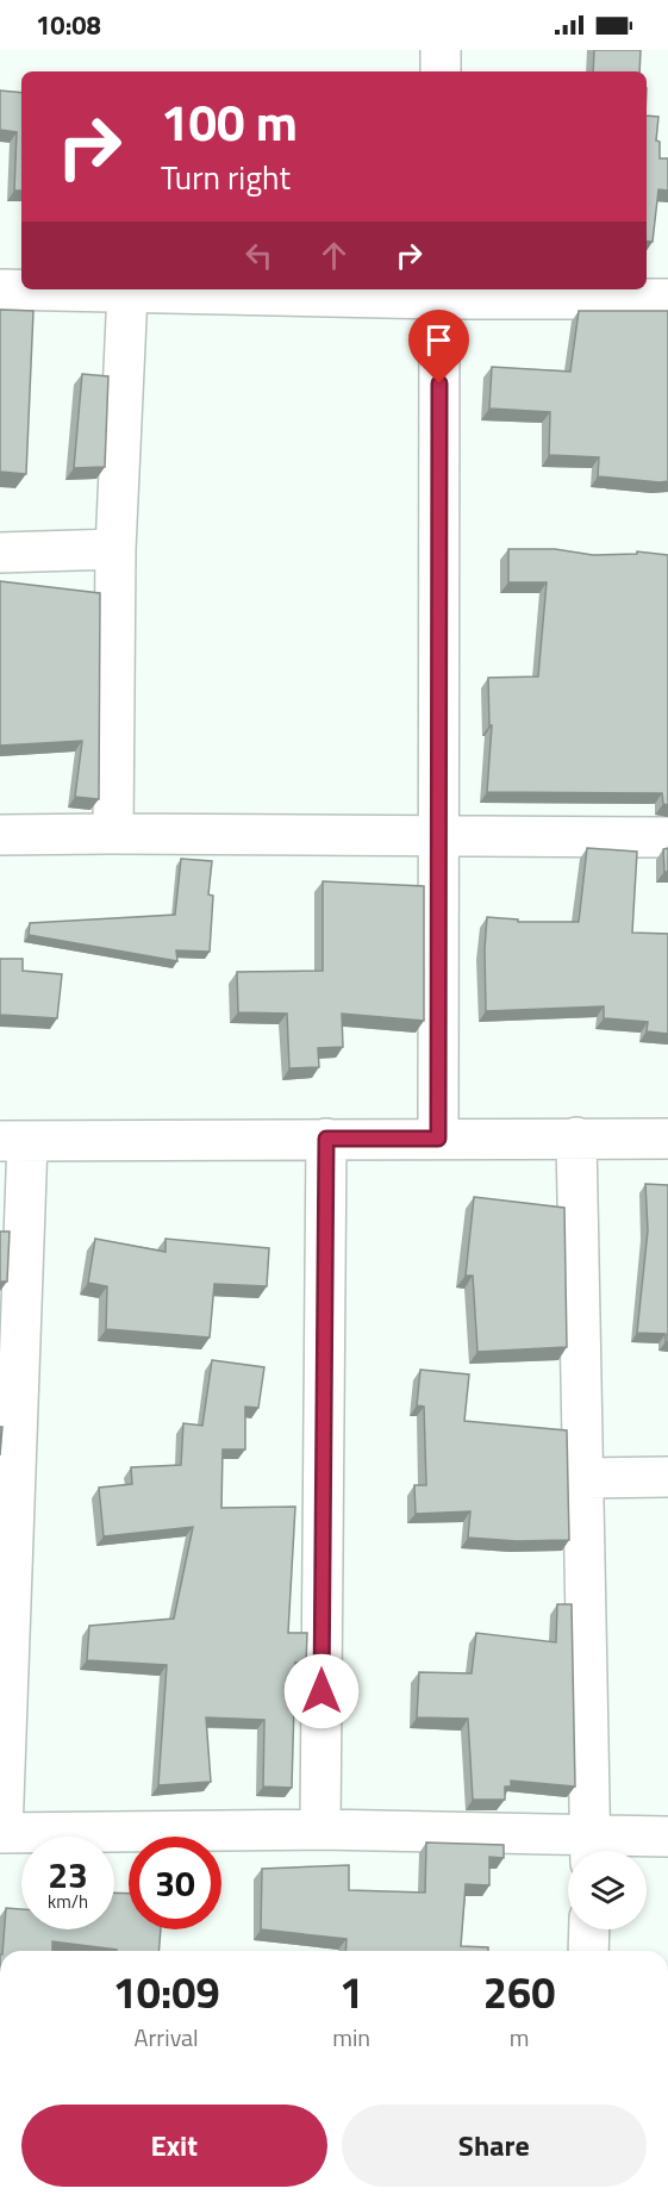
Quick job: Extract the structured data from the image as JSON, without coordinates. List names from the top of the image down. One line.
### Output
{"page":{"status":"10:08","turn":["100 m","Turn right"],"speed":"23 km/h","limit":"30","eta":["10:09","Arrival","1","min","260","m"],"buttons":["Exit","Share"]}}
